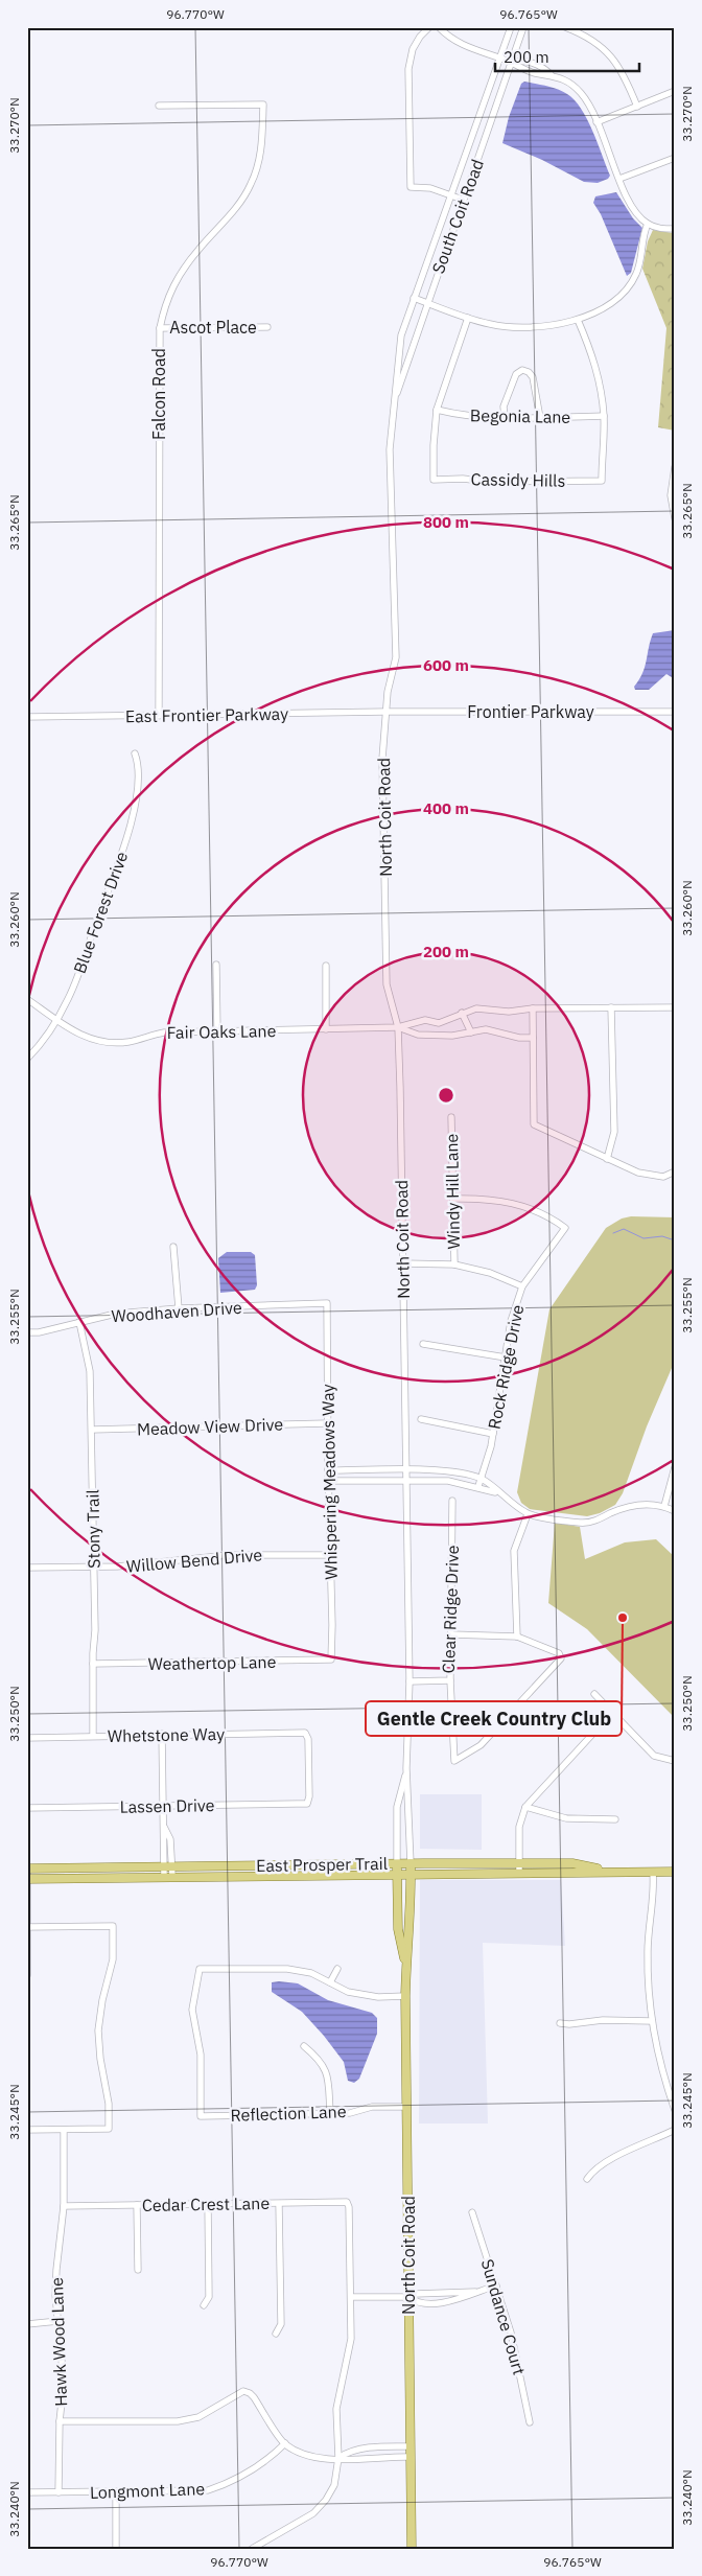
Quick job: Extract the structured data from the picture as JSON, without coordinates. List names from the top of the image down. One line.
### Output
{"streets":{"main road":["North Coit Road","East Prosper Trail"],"street":["South Coit Road","Ascot Place","Falcon Road","Begonia Lane","Cassidy Hills","Frontier Parkway","East Frontier Parkway","Blue Forest Drive","Fair Oaks Lane","Windy Hill Lane","Woodhaven Drive","Rock Ridge Drive","Meadow View Drive","Whispering Meadows Way","Stony Trail","Willow Bend Drive","Clear Ridge Drive","Weathertop Lane","Whetstone Way","Lassen Drive","Reflection Lane","Cedar Crest Lane","Sundance Court","Hawk Wood Lane","Longmont Lane"]},"crossings":[["South Coit Road","Frontier Parkway"],["South Coit Road","East Frontier Parkway"],["South Coit Road","North Coit Road"],["Ascot Place","Falcon Road"],["Falcon Road","East Frontier Parkway"],["Begonia Lane","Cassidy Hills"],["Frontier Parkway","East Frontier Parkway"],["Frontier Parkway","North Coit Road"],["East Frontier Parkway","North Coit Road"],["North Coit Road","Fair Oaks Lane"],["North Coit Road","Clear Ridge Drive"],["North Coit Road","East Prosper Trail"],["North Coit Road","Reflection Lane"],["Blue Forest Drive","Fair Oaks Lane"],["Windy Hill Lane","Rock Ridge Drive"],["Woodhaven Drive","Whispering Meadows Way"],["Woodhaven Drive","Stony Trail"],["Meadow View Drive","Whispering Meadows Way"],["Meadow View Drive","Stony Trail"],["Whispering Meadows Way","Willow Bend Drive"],["Whispering Meadows Way","Weathertop Lane"],["Stony Trail","Willow Bend Drive"],["Stony Trail","Weathertop Lane"],["Stony Trail","Whetstone Way"],["Whetstone Way","Lassen Drive"],["Cedar Crest Lane","Hawk Wood Lane"],["Hawk Wood Lane","Longmont Lane"]],"places":["Gentle Creek Country Club"],"scale_bar":"200 m","coordinates":["96.770°W","96.765°W","33.270°N","33.265°N","33.260°N","33.255°N","33.250°N","33.245°N","33.240°N"],"rings":["800 m","600 m","400 m","200 m"]}
